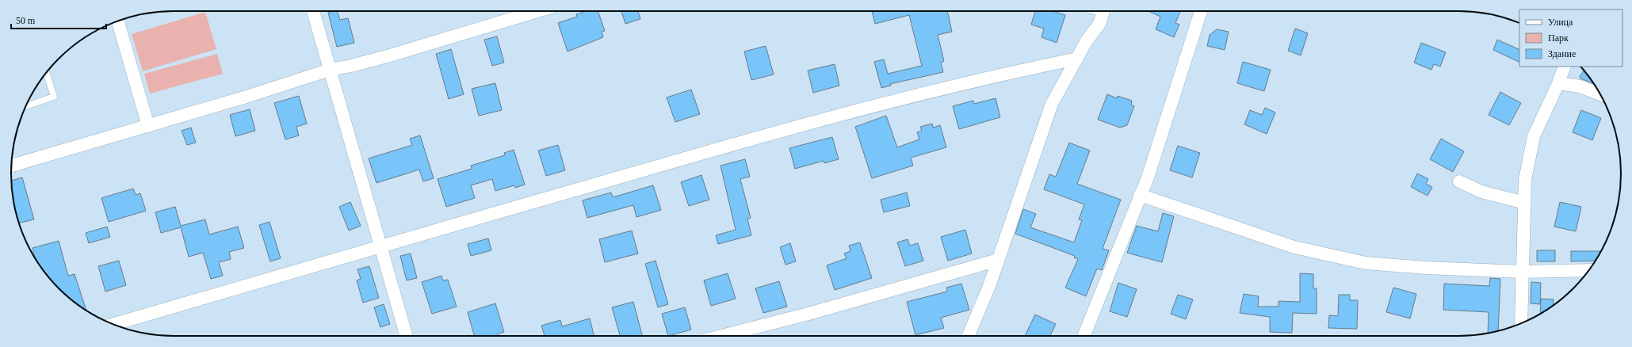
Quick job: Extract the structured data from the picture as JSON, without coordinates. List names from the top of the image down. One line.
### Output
{"legend":["Улица","Парк","Здание"],"scale_bar":"50 m"}
